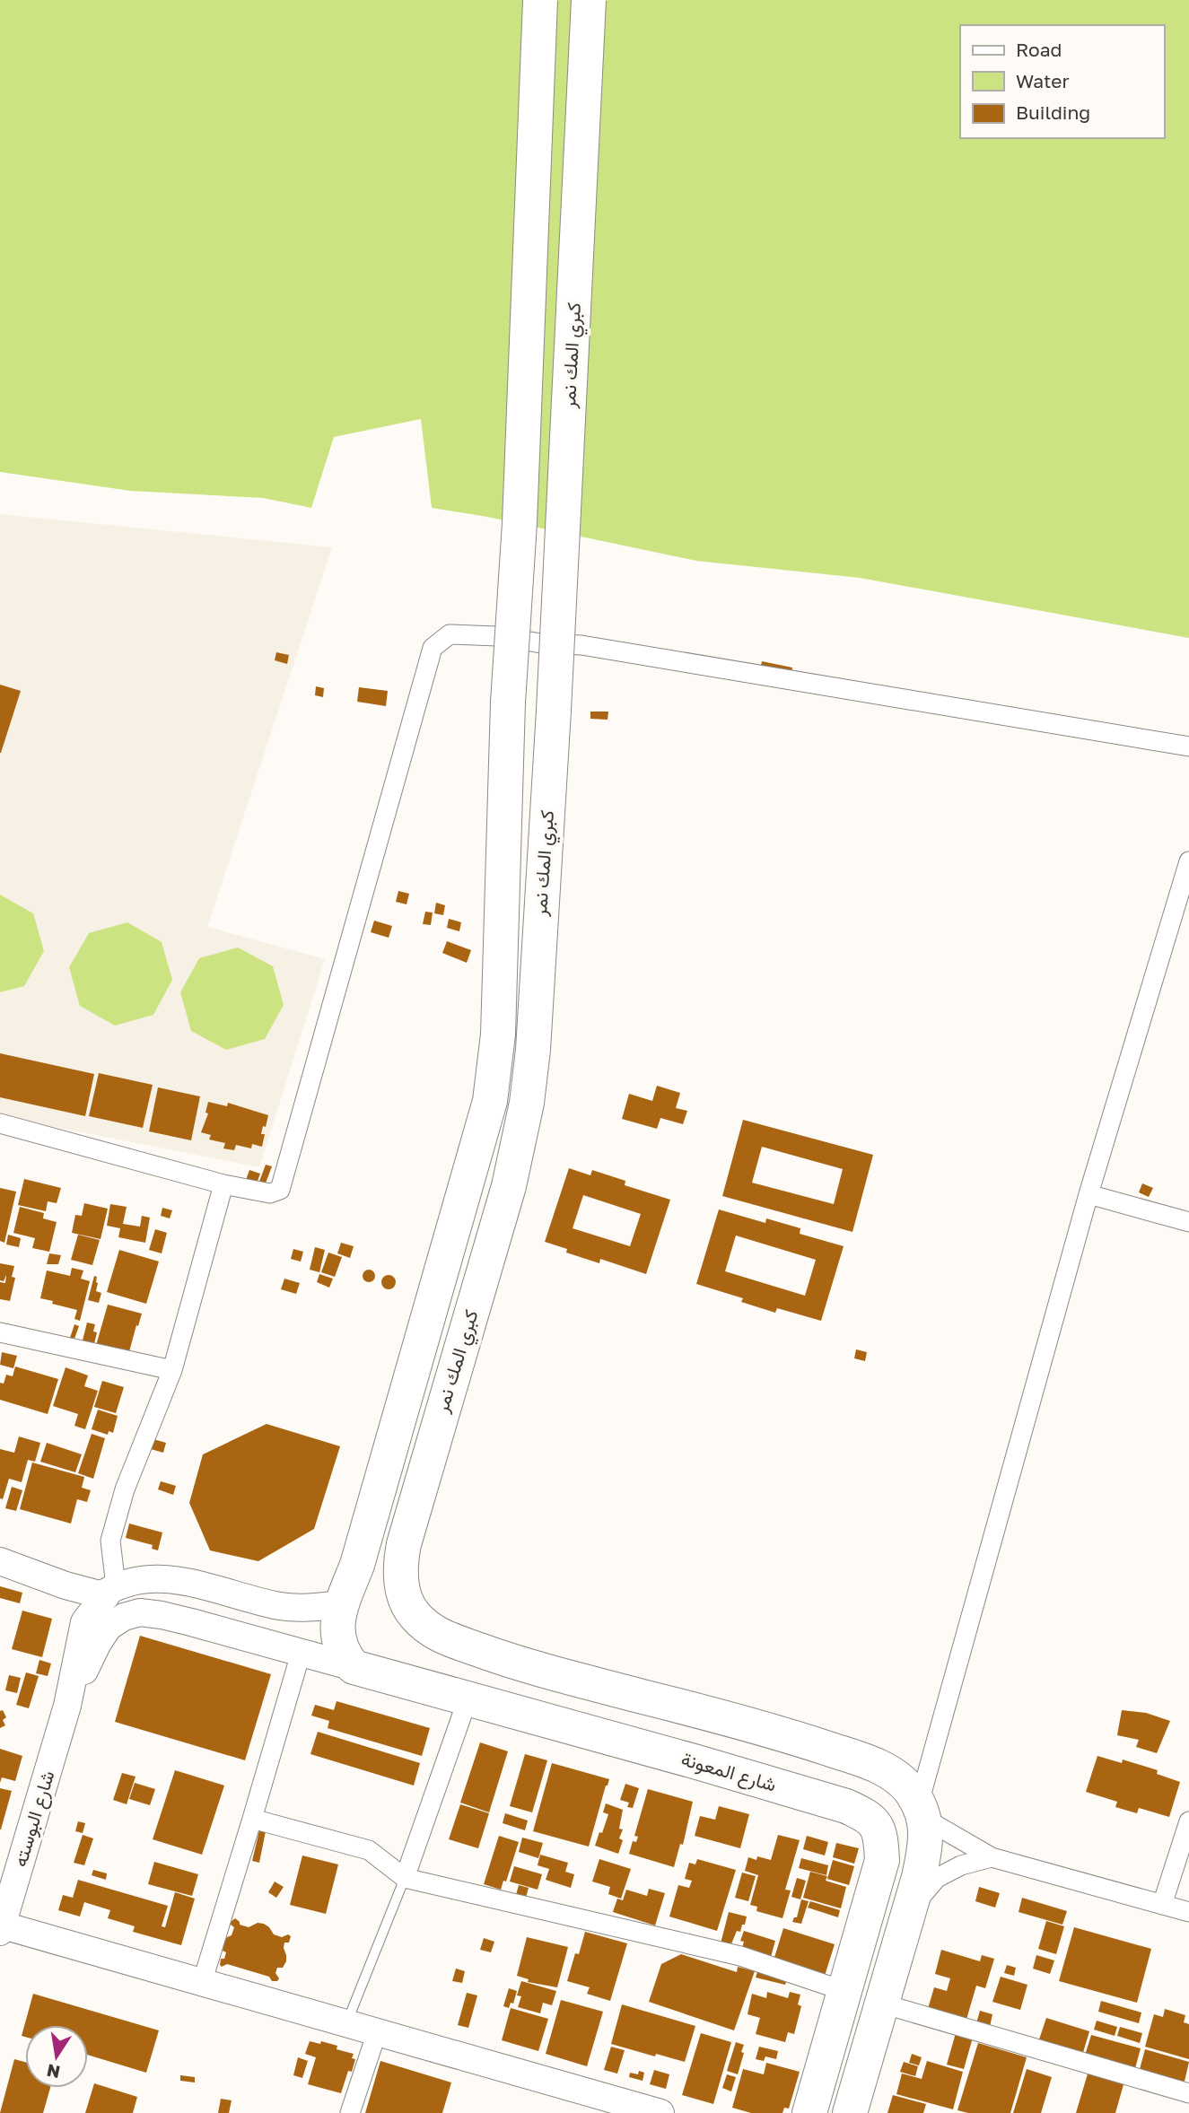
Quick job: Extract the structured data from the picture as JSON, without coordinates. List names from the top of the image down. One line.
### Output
{"streets":{"highway":["كبري المك نمر","شارع المعونة"],"street":["شارع البوسته"]},"legend":["Road","Water","Building"],"north":"bottom"}
